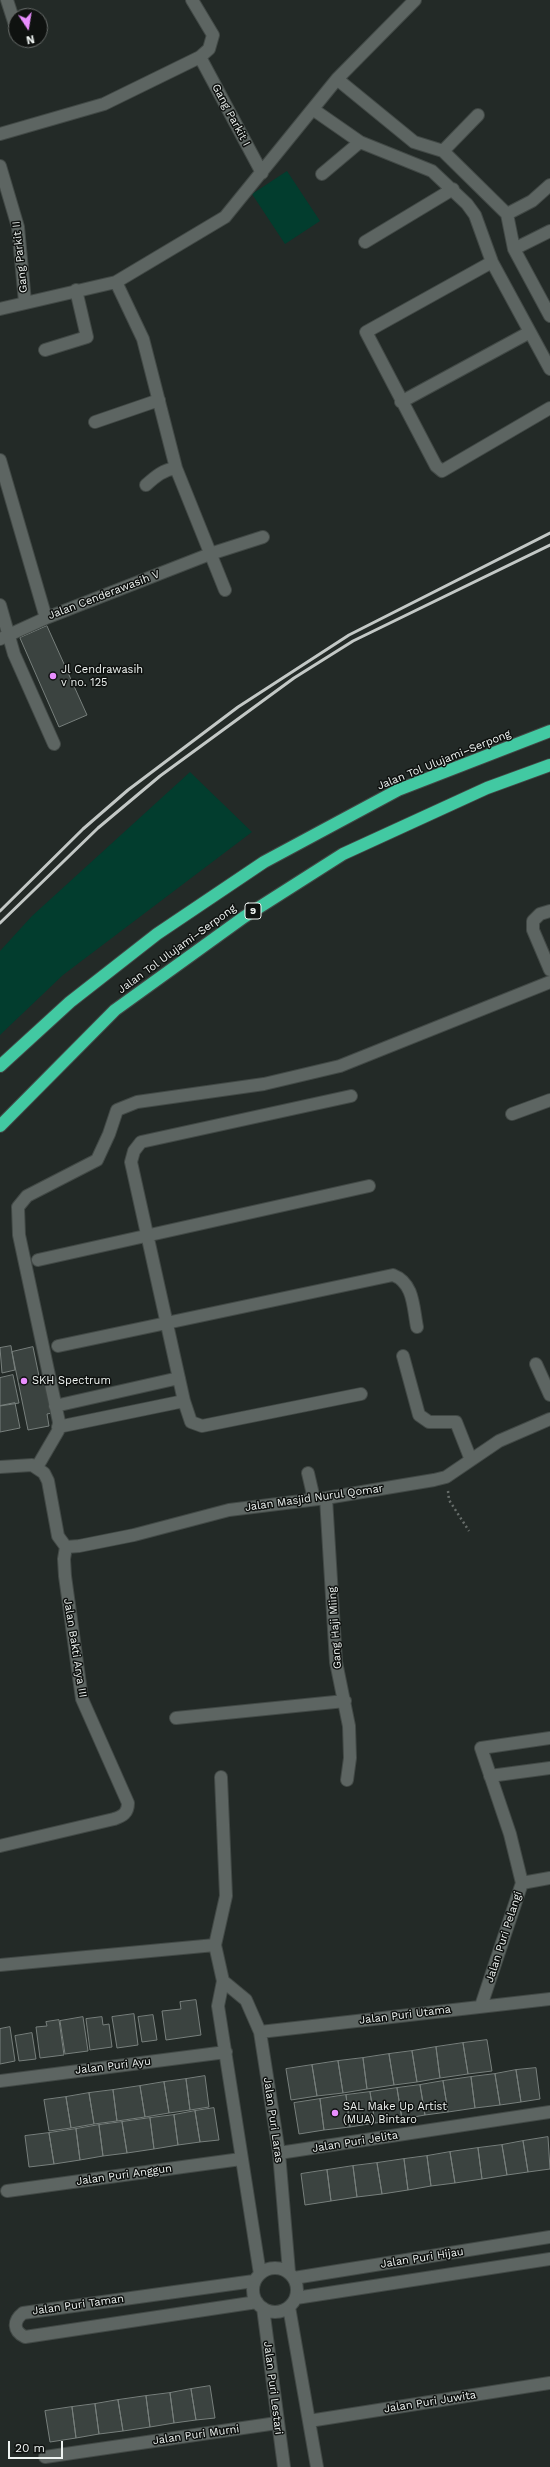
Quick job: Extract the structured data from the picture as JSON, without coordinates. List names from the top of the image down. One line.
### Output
{"streets":{"highway":["Jalan Tol Ulujami–Serpong","9"],"street":["Gang Parkit I","Gang Parkit II","Jalan Cenderawasih V","Jalan Masjid Nurul Qomar","Gang Haji Miing","Jalan Bakti Arya III","Jalan Puri Pelangi","Jalan Puri Utama","Jalan Puri Ayu","Jalan Puri Laras","Jalan Puri Jelita","Jalan Puri Anggun","Jalan Puri Hijau","Jalan Puri Taman","Jalan Puri Lestari","Jalan Puri Juwita","Jalan Puri Murni"]},"crossings":[["Jalan Masjid Nurul Qomar","Gang Haji Miing"],["Jalan Masjid Nurul Qomar","Jalan Bakti Arya III"],["Jalan Puri Pelangi","Jalan Puri Utama"],["Jalan Puri Utama","Jalan Puri Laras"],["Jalan Puri Laras","Jalan Puri Jelita"],["Jalan Puri Laras","Jalan Puri Hijau"],["Jalan Puri Laras","Jalan Puri Taman"],["Jalan Puri Laras","Jalan Puri Lestari"],["Jalan Puri Hijau","Jalan Puri Taman"],["Jalan Puri Hijau","Jalan Puri Lestari"],["Jalan Puri Taman","Jalan Puri Lestari"],["Jalan Puri Lestari","Jalan Puri Murni"]],"places":["Jl Cendrawasih v no. 125","SKH Spectrum","SAL Make Up Artist (MUA) Bintaro"],"scale_bar":"20 m","north":"bottom"}
